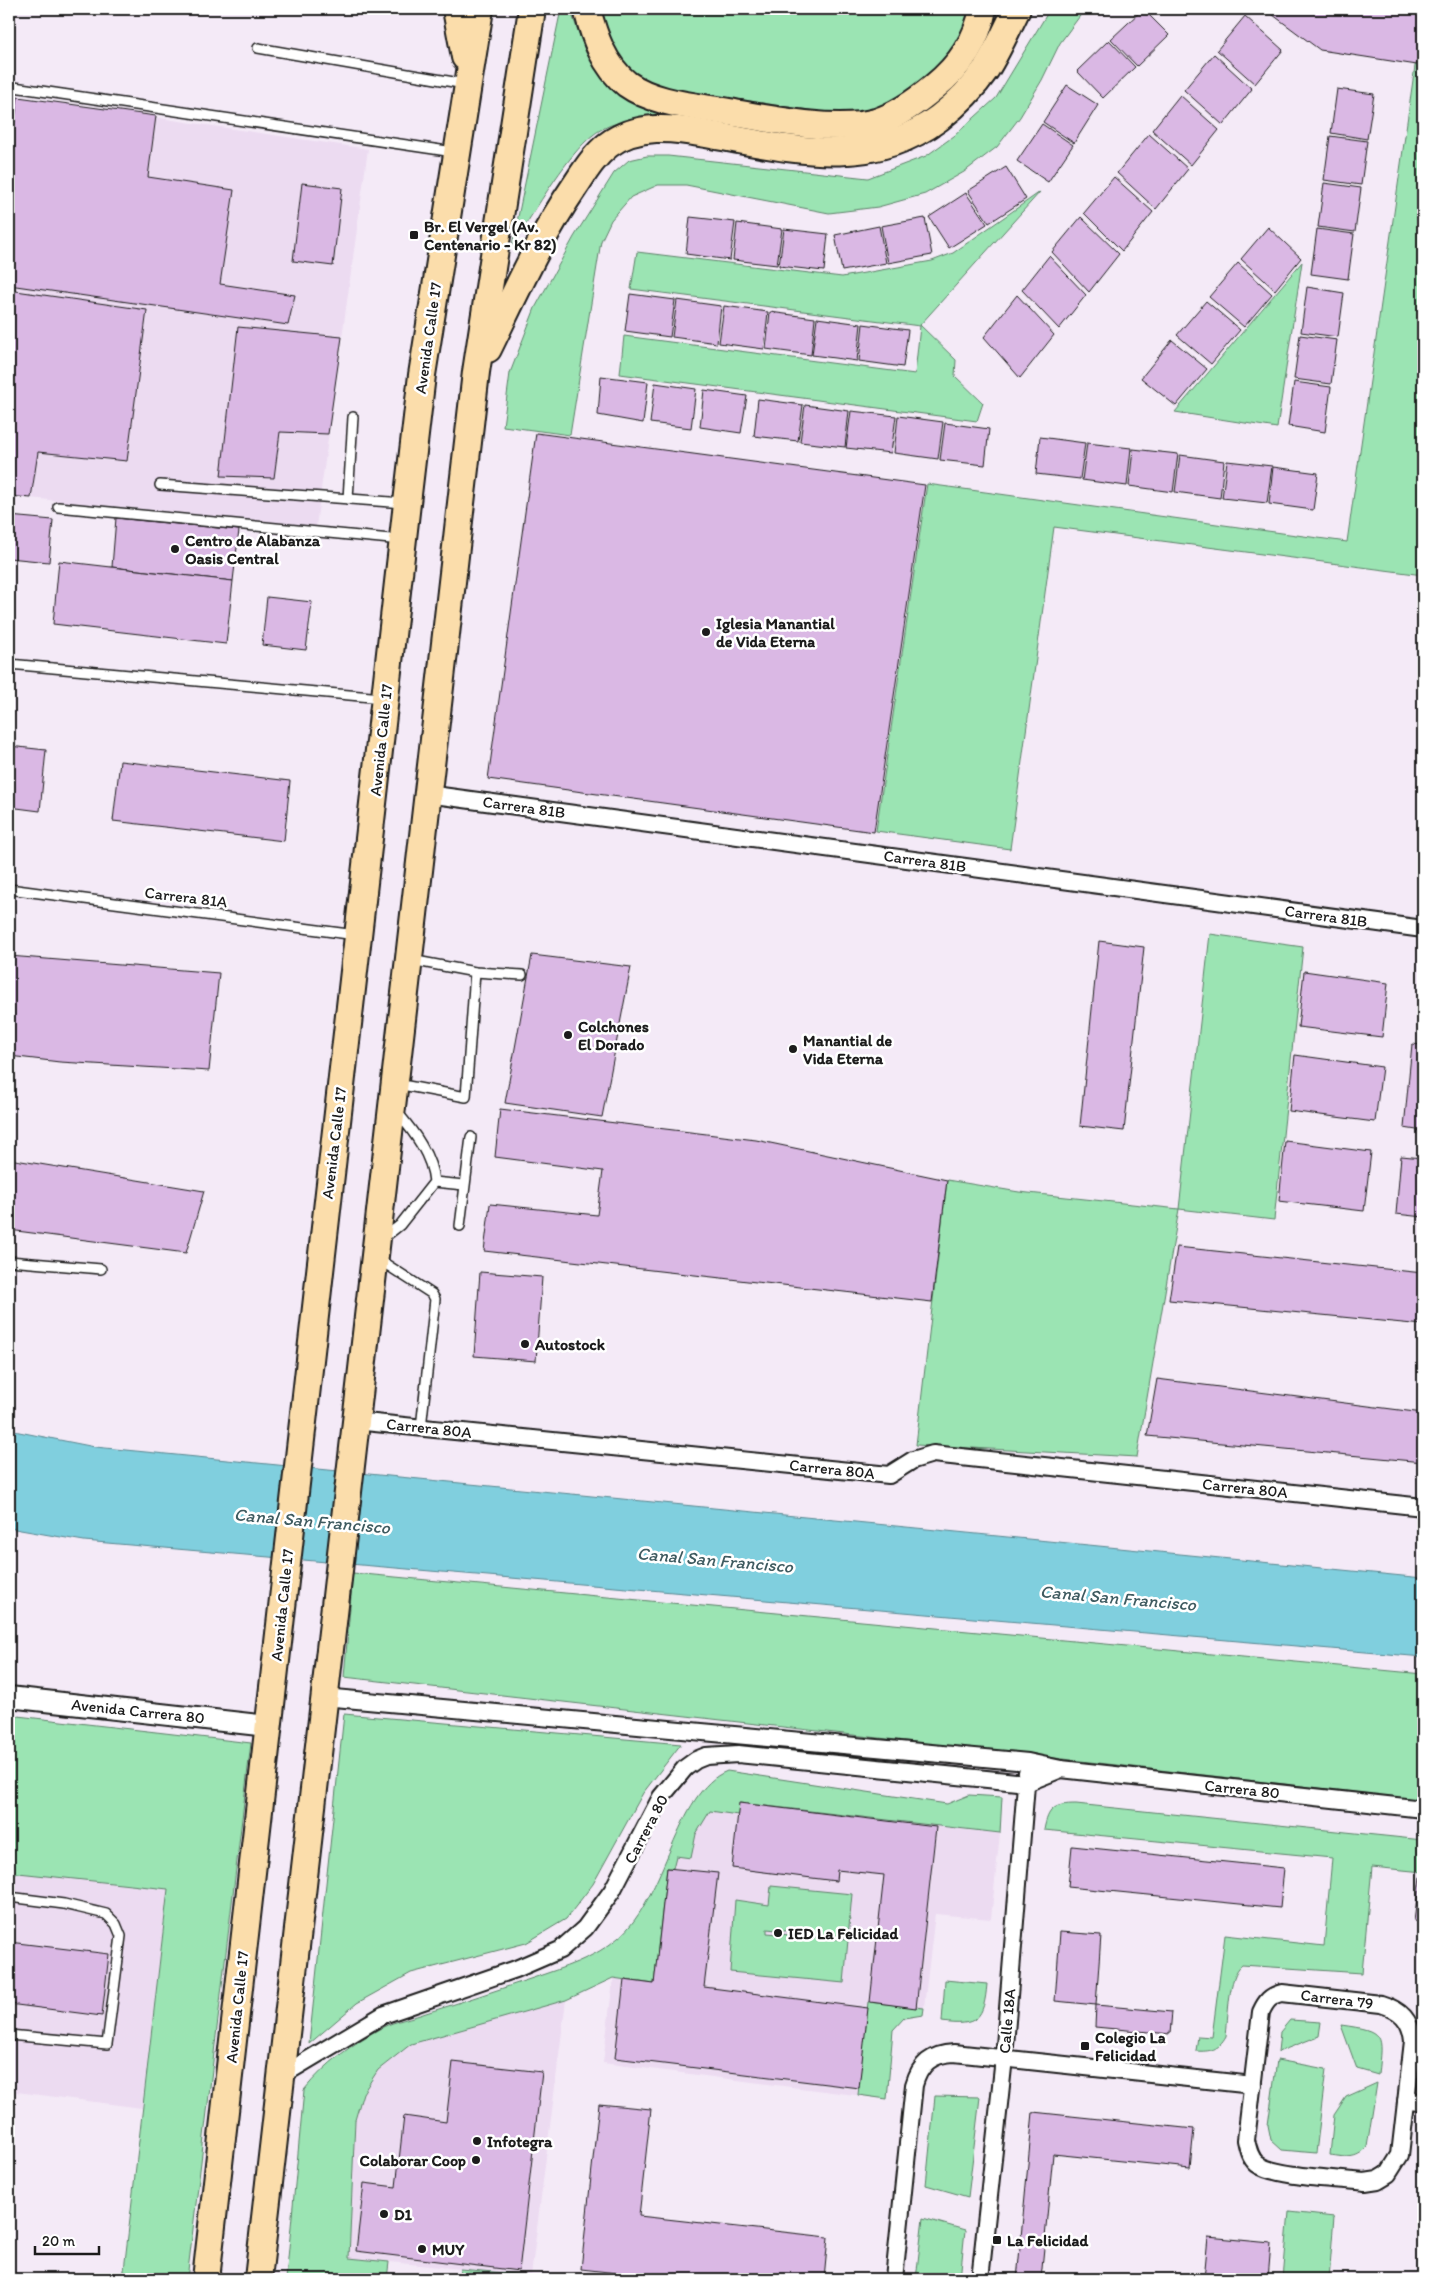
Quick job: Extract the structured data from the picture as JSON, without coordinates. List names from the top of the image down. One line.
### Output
{"streets":{"main road":["Avenida Calle 17"],"street":["Carrera 81B","Carrera 80A","Avenida Carrera 80","Carrera 80","Carrera 79","Calle 18A"],"lane":["Carrera 81A"]},"crossings":[["Avenida Calle 17","Carrera 81A"],["Avenida Calle 17","Avenida Carrera 80"],["Carrera 80","Calle 18A"]],"water":["Canal San Francisco"],"places":{"transit":["Br. El Vergel (Av. Centenario - Kr 82)","Colegio La Felicidad","La Felicidad"],"other":["Centro de Alabanza Oasis Central","Iglesia Manantial de Vida Eterna","Colchones El Dorado","Manantial de Vida Eterna","Autostock","IED La Felicidad","Infotegra","Colaborar Coop","D1","MUY"]},"scale_bar":"20 m"}
